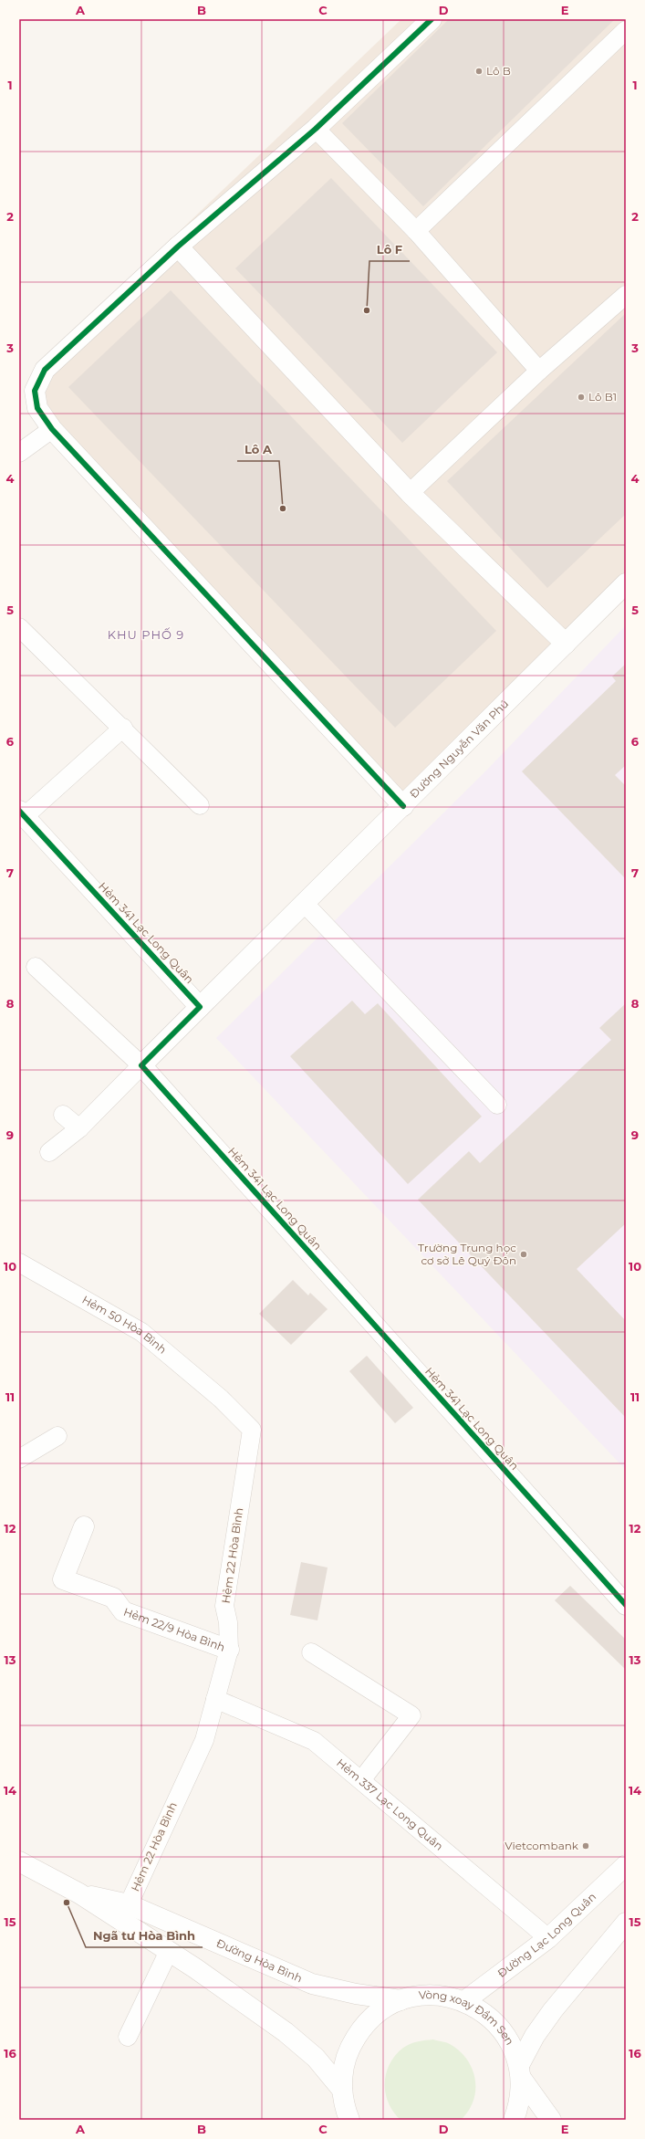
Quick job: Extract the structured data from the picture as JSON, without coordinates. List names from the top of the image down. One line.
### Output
{"streets":{"street":["Đường Nguyễn Văn Phú","Hẻm 341 Lạc Long Quân","Hẻm 22/9 Hòa Bình","Đường Lạc Long Quân","Đường Hòa Bình","Vòng xoay Đầm Sen"],"lane":["Hẻm 50 Hòa Bình","Hẻm 22 Hòa Bình","Hẻm 337 Lạc Long Quân"]},"crossings":[["Đường Nguyễn Văn Phú","Hẻm 341 Lạc Long Quân"],["Hẻm 50 Hòa Bình","Hẻm 22 Hòa Bình"],["Hẻm 22 Hòa Bình","Hẻm 22/9 Hòa Bình"],["Hẻm 22 Hòa Bình","Hẻm 337 Lạc Long Quân"],["Hẻm 22 Hòa Bình","Đường Hòa Bình"],["Hẻm 337 Lạc Long Quân","Đường Lạc Long Quân"],["Đường Lạc Long Quân","Vòng xoay Đầm Sen"],["Đường Hòa Bình","Vòng xoay Đầm Sen"]],"districts":["KHU PHỐ 9"],"places":["Lô B","Lô F","Lô B1","Lô A","Trường Trung học cơ sở Lê Quý Đôn","Vietcombank","Ngã tư Hòa Bình"],"grid":{"columns":["A","B","C","D","E"],"rows":["1","2","3","4","5","6","7","8","9","10","11","12","13","14","15","16"]}}
